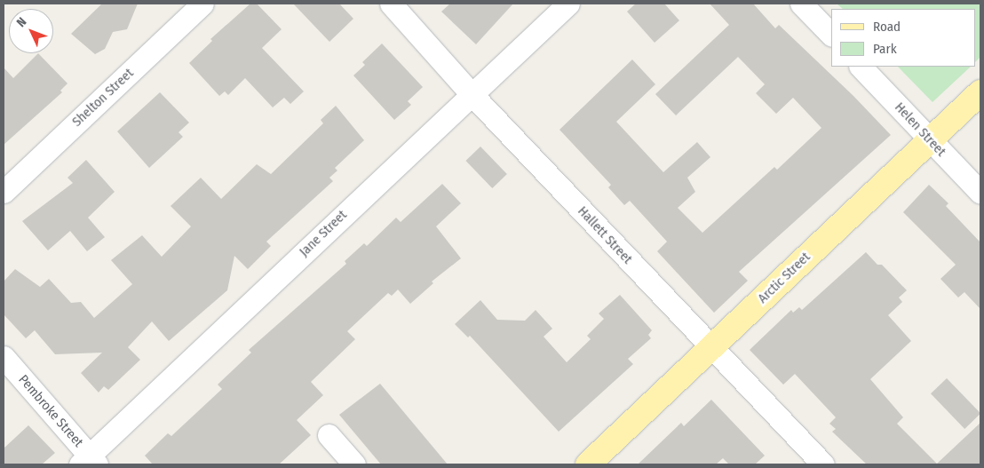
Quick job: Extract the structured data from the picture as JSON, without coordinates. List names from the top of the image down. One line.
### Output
{"streets":{"main road":["Arctic Street"],"street":["Shelton Street","Helen Street","Jane Street","Hallett Street","Pembroke Street"]},"crossings":[["Helen Street","Arctic Street"],["Jane Street","Hallett Street"],["Jane Street","Pembroke Street"],["Hallett Street","Arctic Street"]],"legend":["Road","Park"],"north":"top left"}
